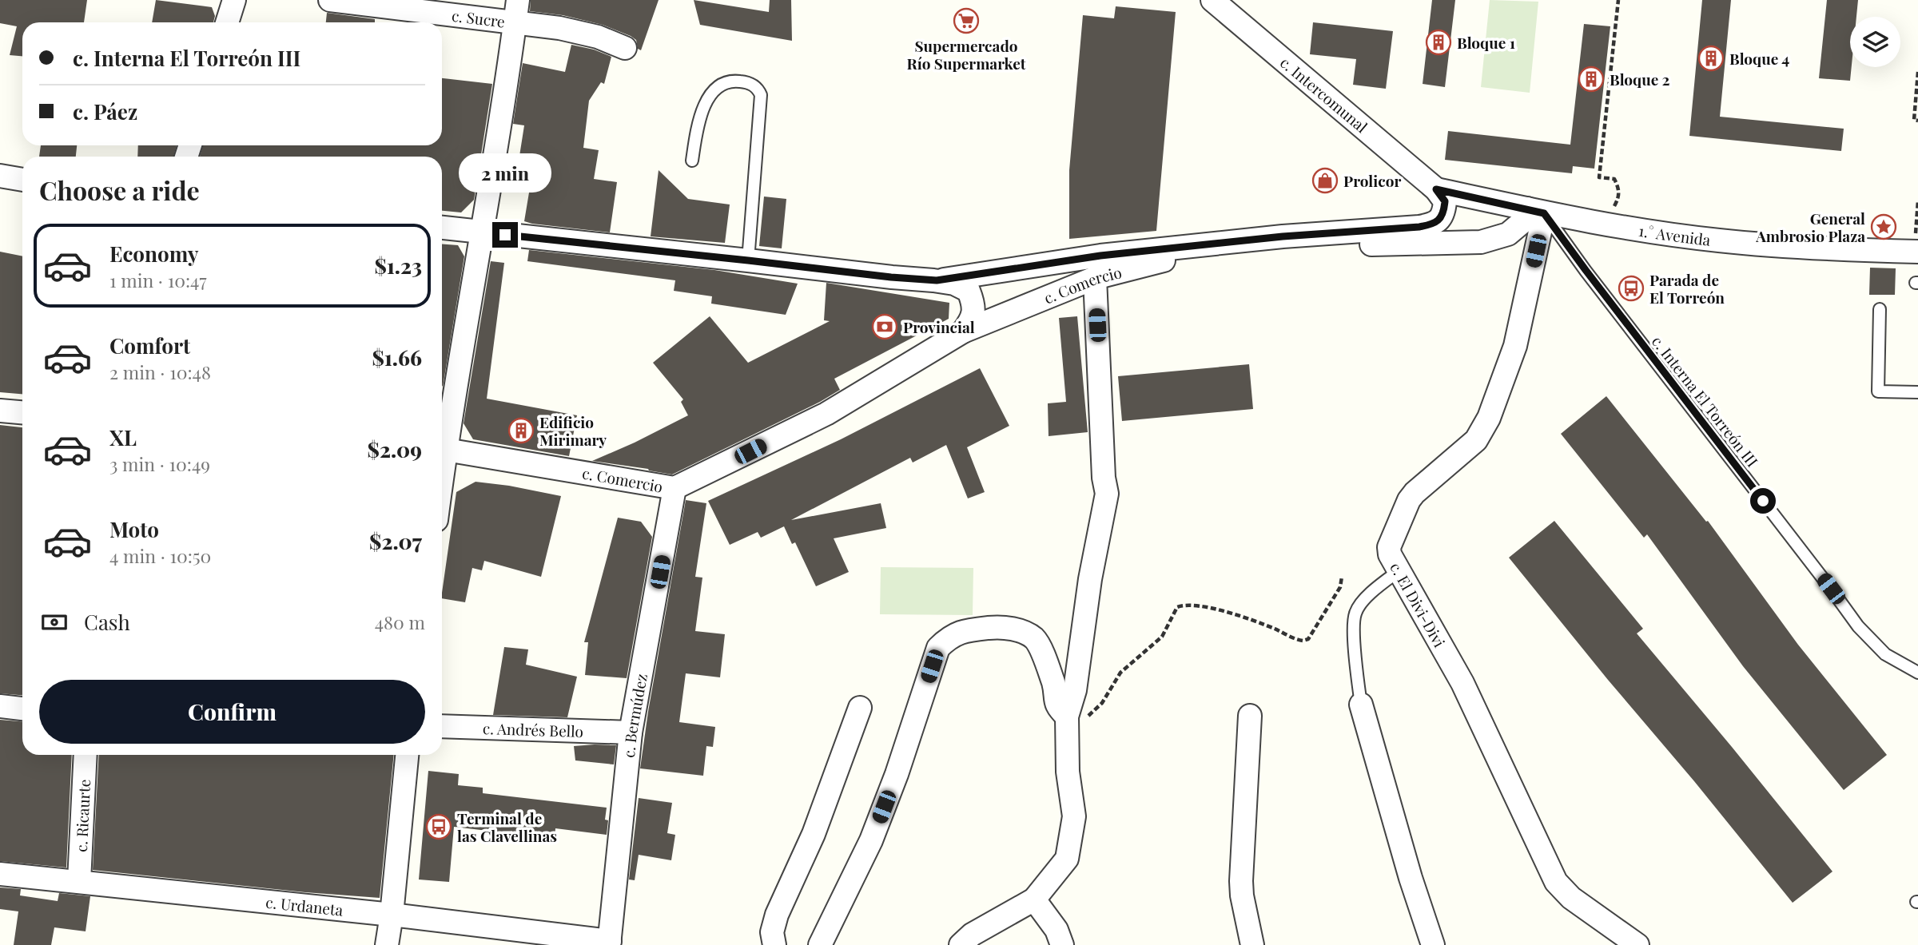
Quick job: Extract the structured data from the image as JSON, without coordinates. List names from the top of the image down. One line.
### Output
{"streets":{"street":["c. Sucre","c. Intercomunal","1.° Avenida","c. Comercio","c. El Divi-Divi","c. Bermúdez","c. Andrés Bello","c. Ricaurte","c. Urdaneta"],"lane":["c. Interna El Torreón III"]},"crossings":[["c. Intercomunal","1.° Avenida"],["1.° Avenida","c. Comercio"],["1.° Avenida","c. Interna El Torreón III"],["1.° Avenida","c. El Divi-Divi"],["c. Comercio","c. Interna El Torreón III"],["c. Comercio","c. El Divi-Divi"],["c. Comercio","c. Bermúdez"],["c. Interna El Torreón III","c. El Divi-Divi"],["c. Bermúdez","c. Andrés Bello"],["c. Bermúdez","c. Urdaneta"],["c. Ricaurte","c. Urdaneta"]],"places":{"supermarket":["Supermercado Río Supermarket"],"building":["Bloque 1","Bloque 4","Bloque 2","Edificio Mirimary"],"shop":["Prolicor"],"place":["General Ambrosio Plaza"],"bus stop":["Parada de El Torreón","Terminal de las Clavellinas"],"bank":["Provincial"]},"page":{"banner":["c. Interna El Torreón III","c. Páez"],"bubble":"2 min","heading":"Choose a ride","list":[{"name":"Economy","note":"1 min · 10:47","value":"$1.23"},{"name":"Comfort","note":"2 min · 10:48","value":"$1.66"},{"name":"XL","note":"3 min · 10:49","value":"$2.09"},{"name":"Moto","note":"4 min · 10:50","value":"$2.07"}],"pay":["Cash","480 m"],"buttons":"Confirm"}}
